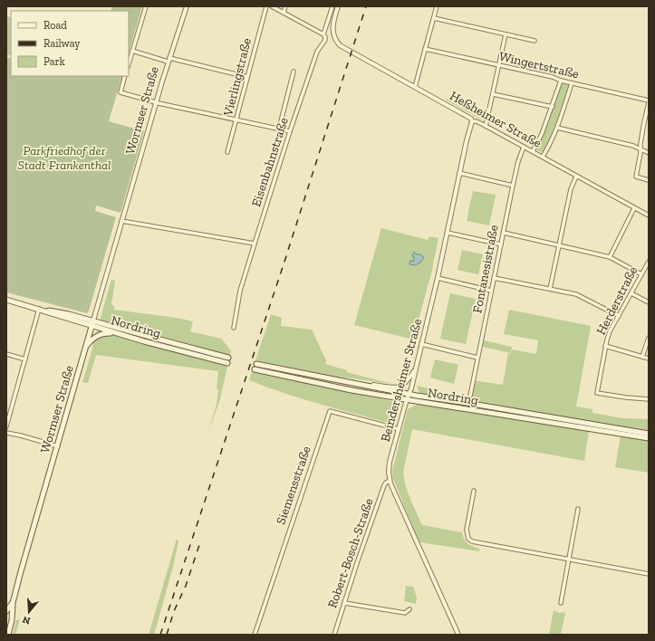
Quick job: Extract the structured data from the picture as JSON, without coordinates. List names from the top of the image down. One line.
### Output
{"streets":{"main road":["Wormser Straße","Nordring"],"street":["Wingertstraße","Vierlingstraße","Heßheimer Straße","Eisenbahnstraße","Fontanesistraße","Herderstraße","Beindersheimer Straße","Siemensstraße","Robert-Bosch-Straße"]},"crossings":[["Wormser Straße","Nordring"],["Heßheimer Straße","Fontanesistraße"],["Heßheimer Straße","Beindersheimer Straße"],["Nordring","Beindersheimer Straße"],["Beindersheimer Straße","Siemensstraße"],["Beindersheimer Straße","Robert-Bosch-Straße"]],"parks":["Parkfriedhof der Stadt Frankenthal"],"legend":["Road","Railway","Park"],"north":"bottom"}
